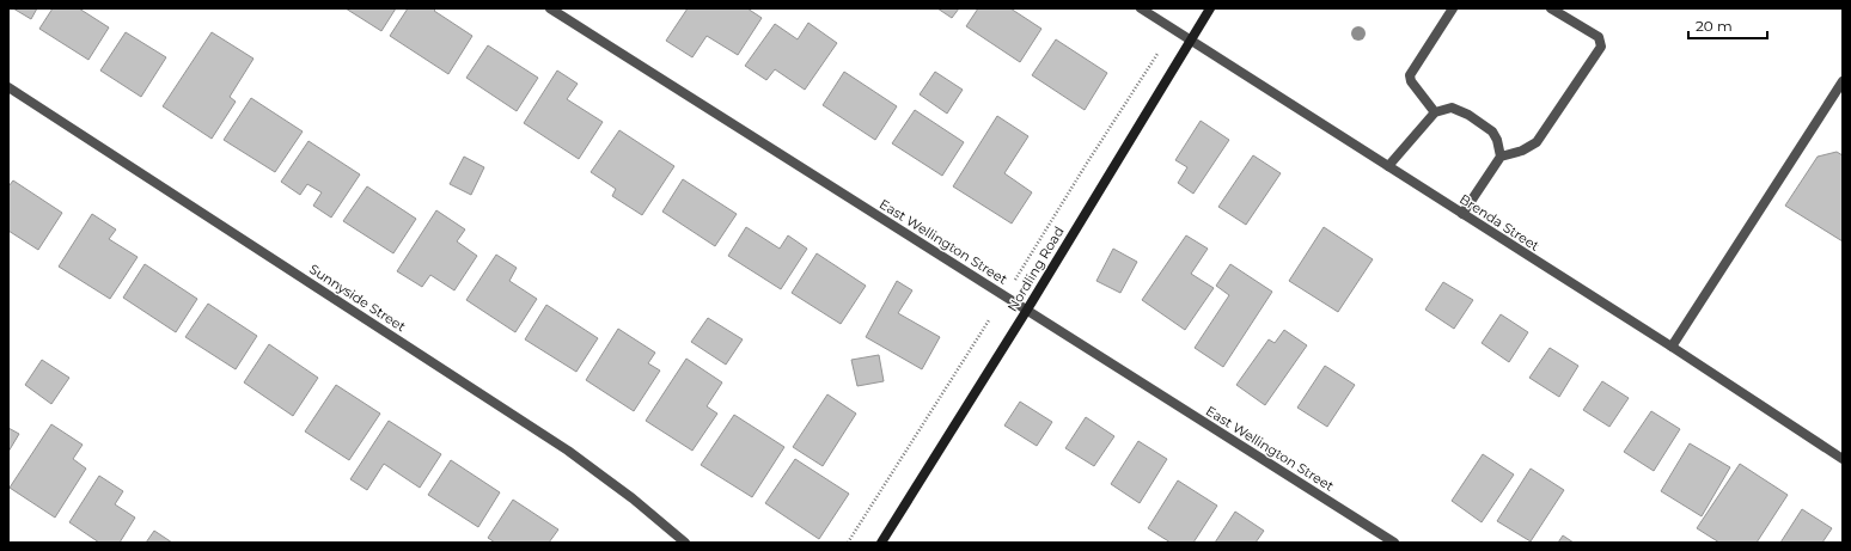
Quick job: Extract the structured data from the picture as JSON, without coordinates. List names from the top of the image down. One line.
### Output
{"streets":{"street":["Brenda Street","East Wellington Street","Nordling Road","Sunnyside Street"]},"crossings":[["Brenda Street","Nordling Road"],["East Wellington Street","Nordling Road"]],"scale_bar":"20 m"}
